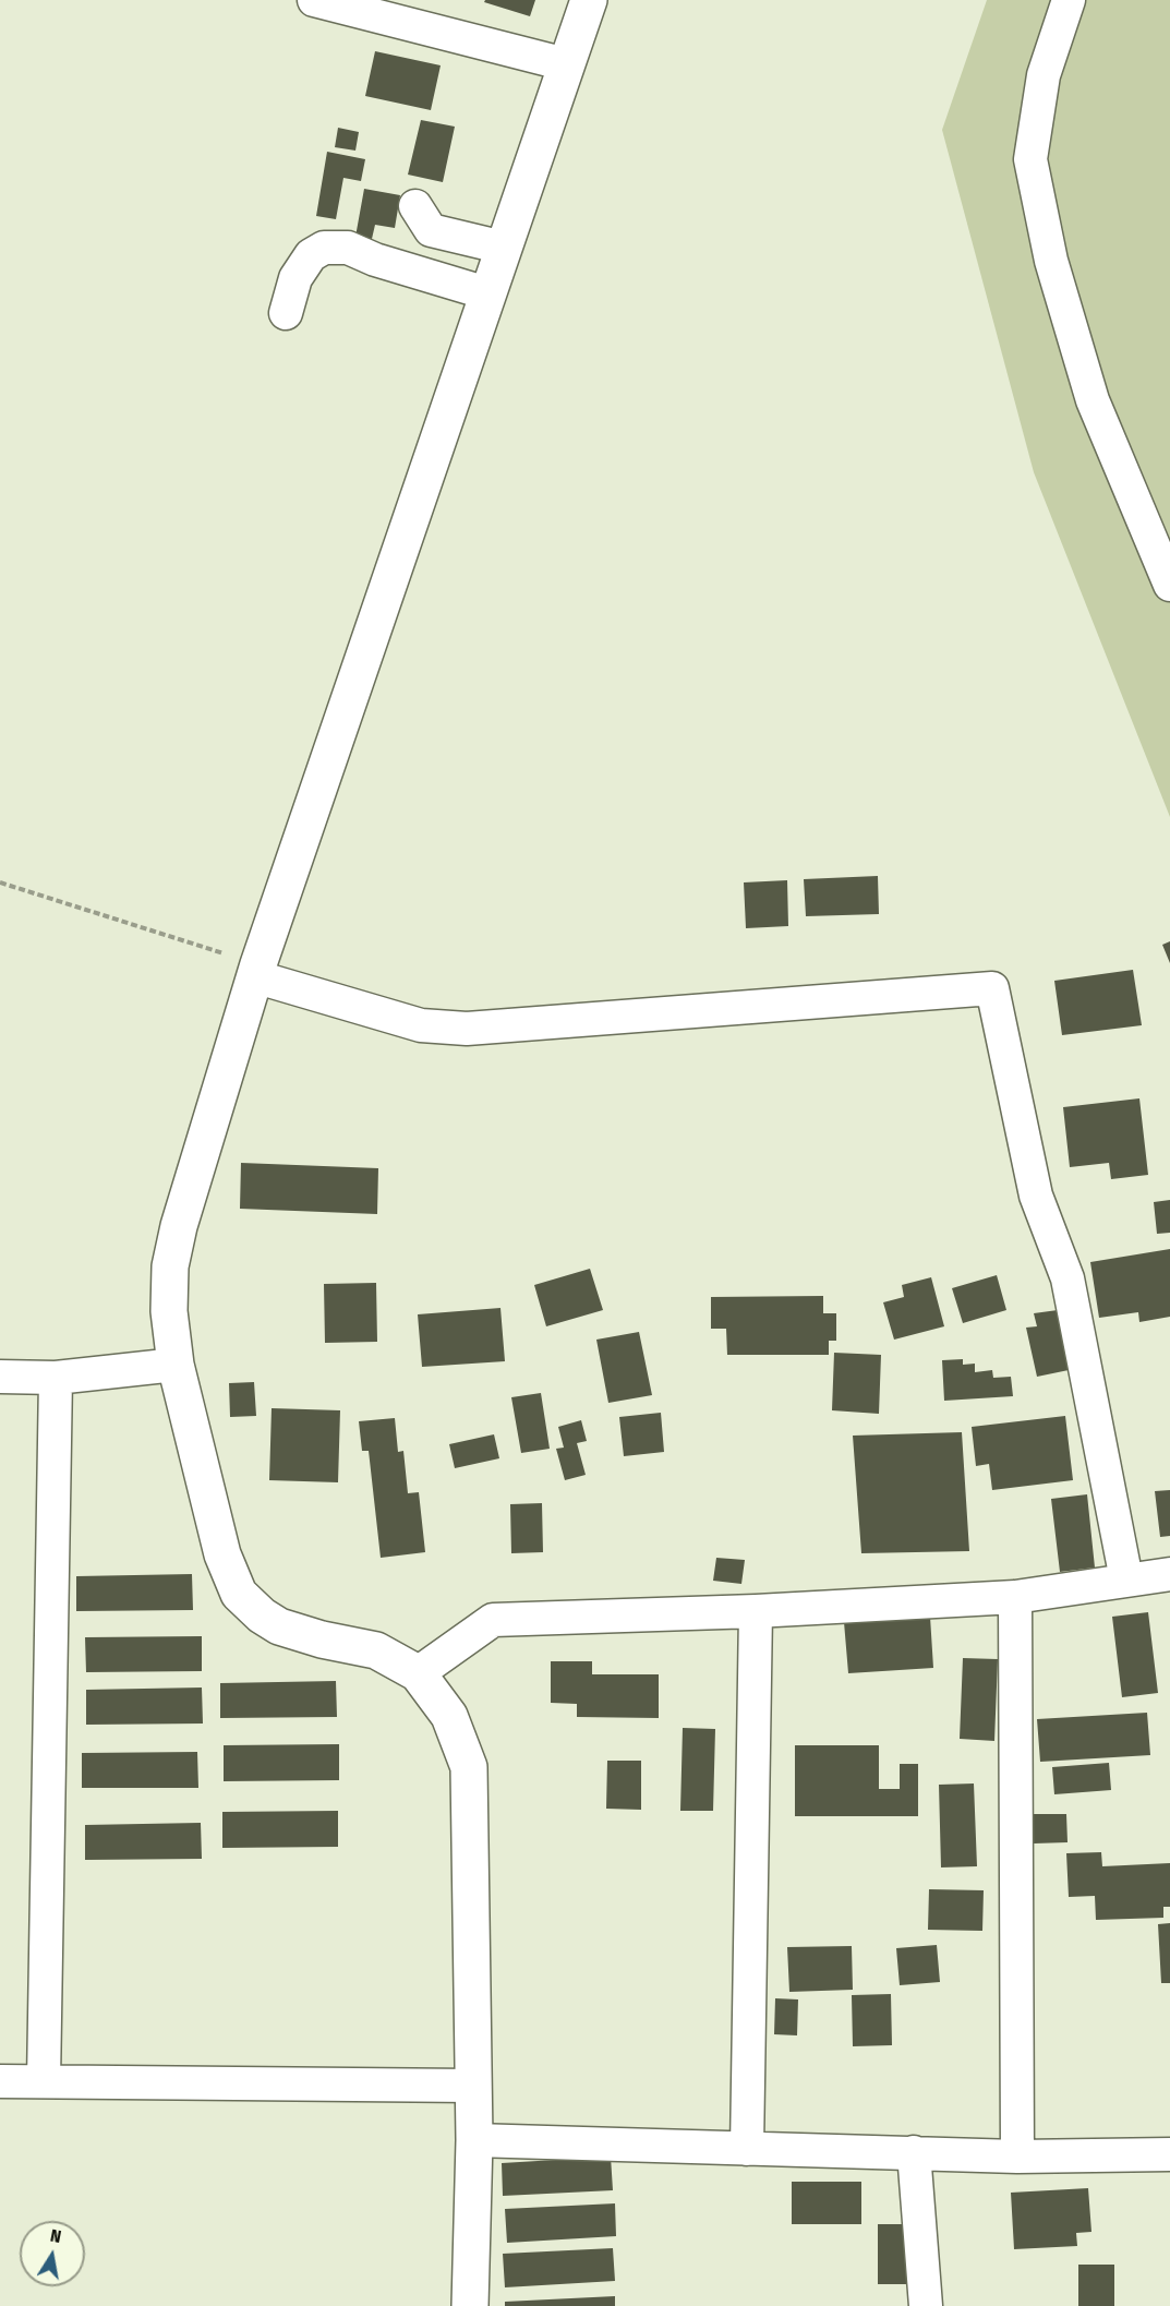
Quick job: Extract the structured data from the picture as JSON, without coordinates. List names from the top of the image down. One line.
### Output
{"north":"top"}
